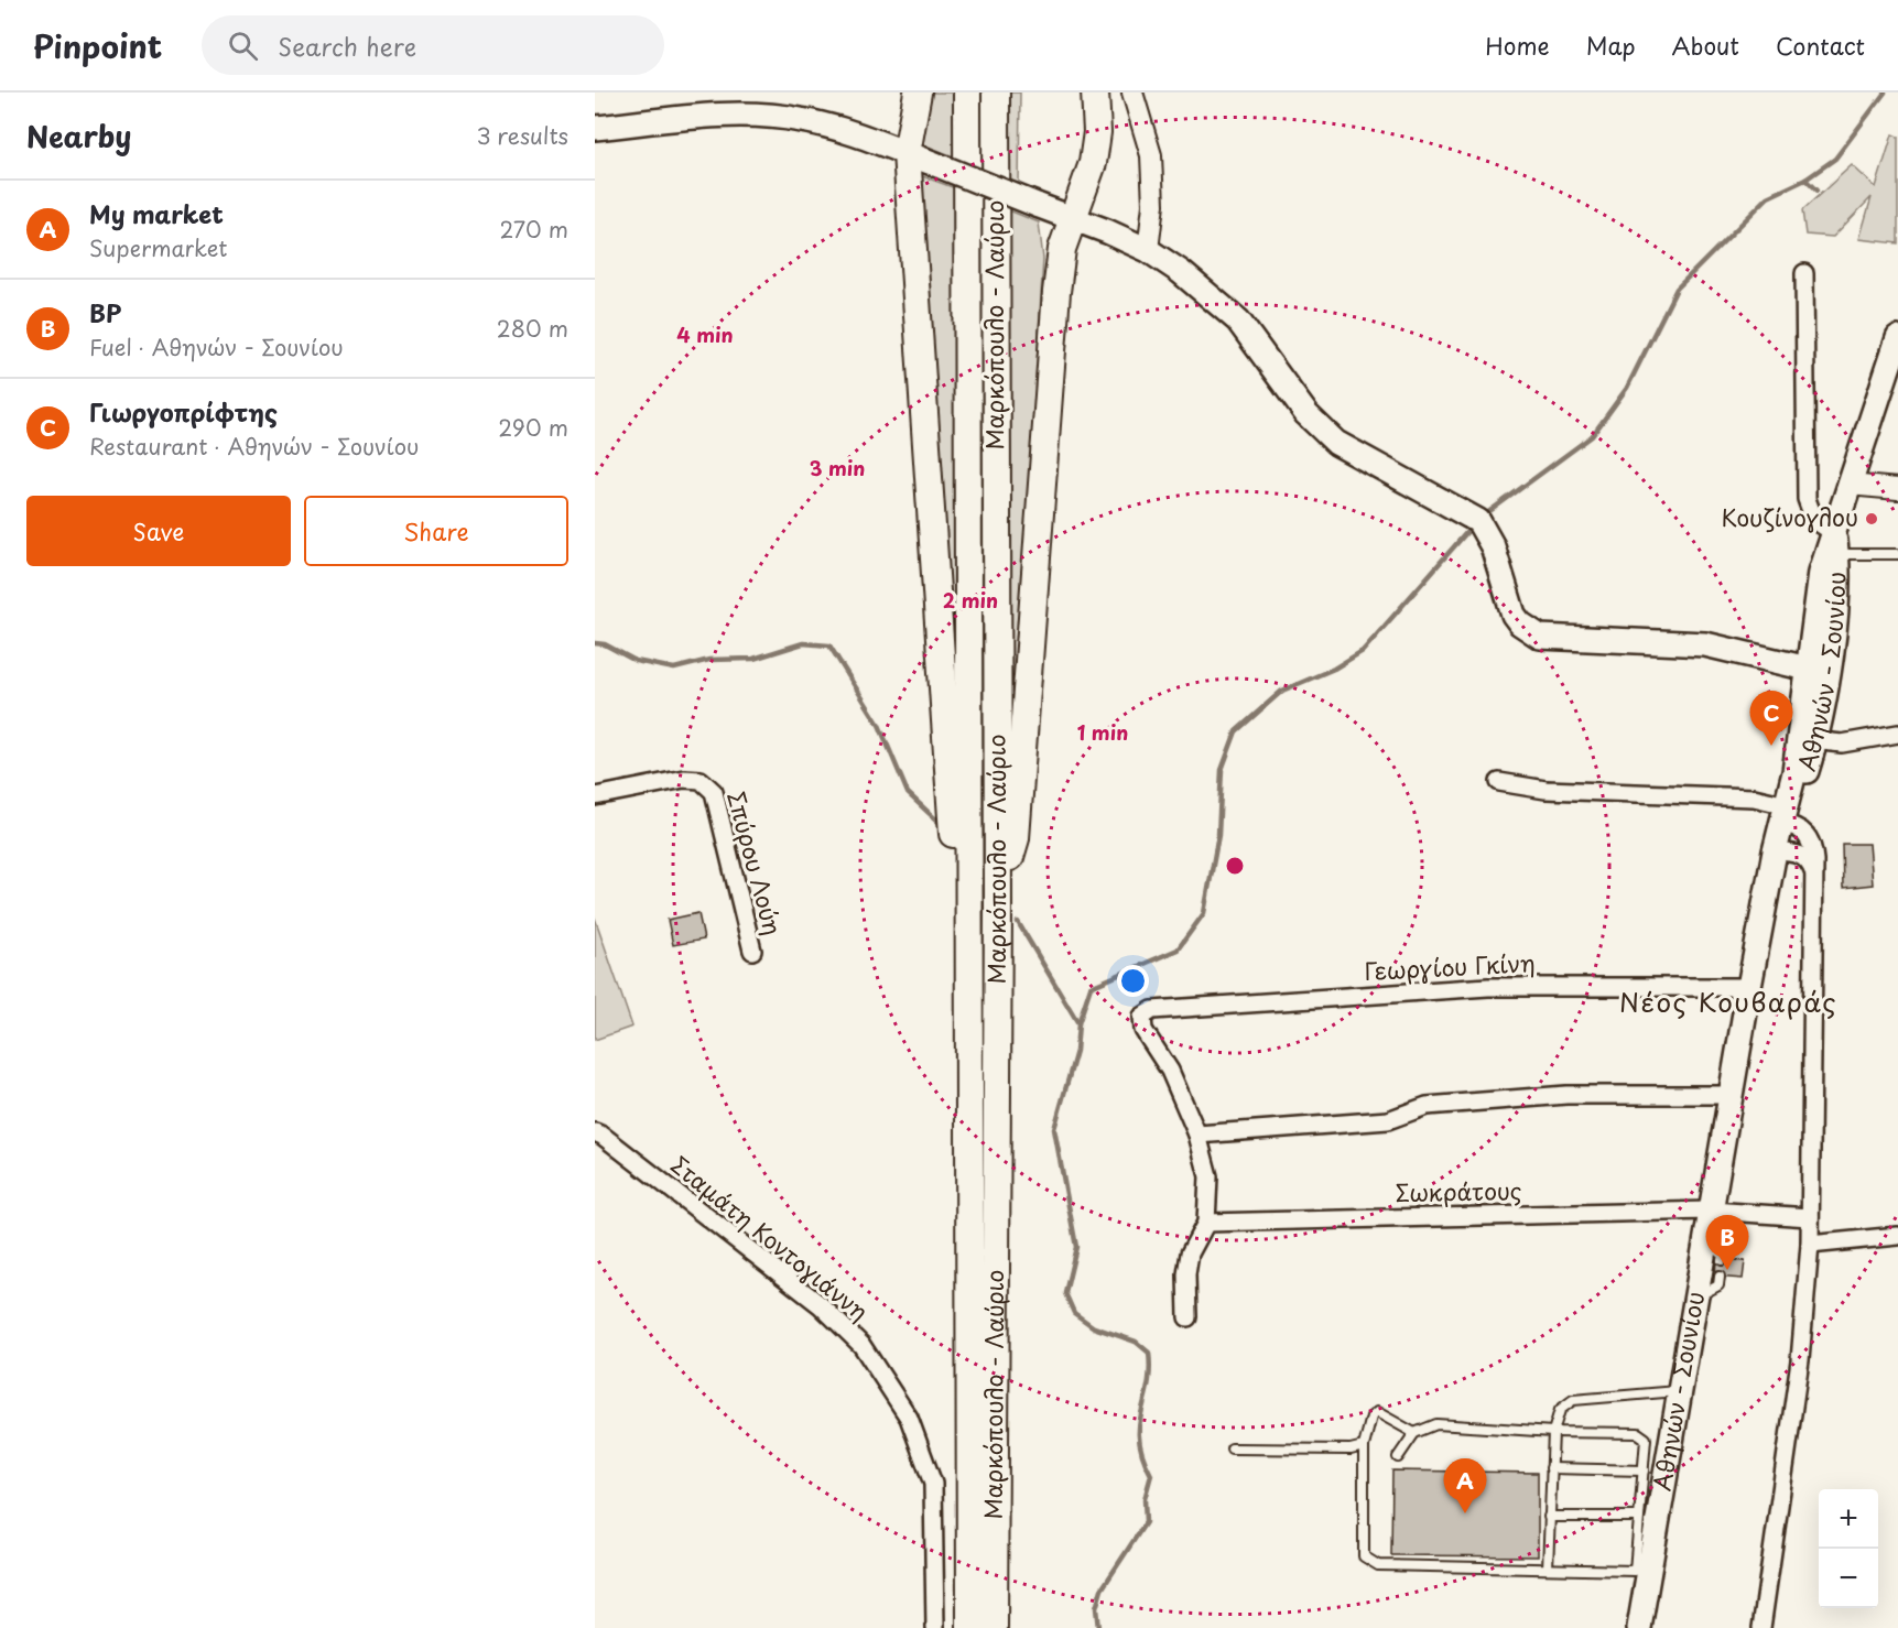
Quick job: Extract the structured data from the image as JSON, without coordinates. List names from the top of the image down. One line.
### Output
{"streets":{"highway":["Μαρκόπουλο - Λαύριο"],"main road":["Αθηνών - Σουνίου"],"street":["Σπύρου Λούη","Γεωργίου Γκίνη","Σωκράτους","Σταμάτη Κοντογιάννη"]},"crossings":[["Αθηνών - Σουνίου","Γεωργίου Γκίνη"],["Αθηνών - Σουνίου","Σωκράτους"]],"districts":["Νέος Κουβαράς"],"places":["Κουζίνογλου"],"page":{"header":"Pinpoint","search":"Search here","nav":["Home","Map","About","Contact"],"heading":["Nearby","3 results"],"list":[{"mark":"A","name":"My market","note":"Supermarket","value":"270 m"},{"mark":"B","name":"BP","note":"Fuel · Αθηνών - Σουνίου","value":"280 m"},{"mark":"C","name":"Γιωργοπρίφτης","note":"Restaurant · Αθηνών - Σουνίου","value":"290 m"}],"buttons":["Save","Share"],"pins":["C","B","A"],"map_buttons":["+","−"]},"rings":["4 min","3 min","2 min","1 min"]}
